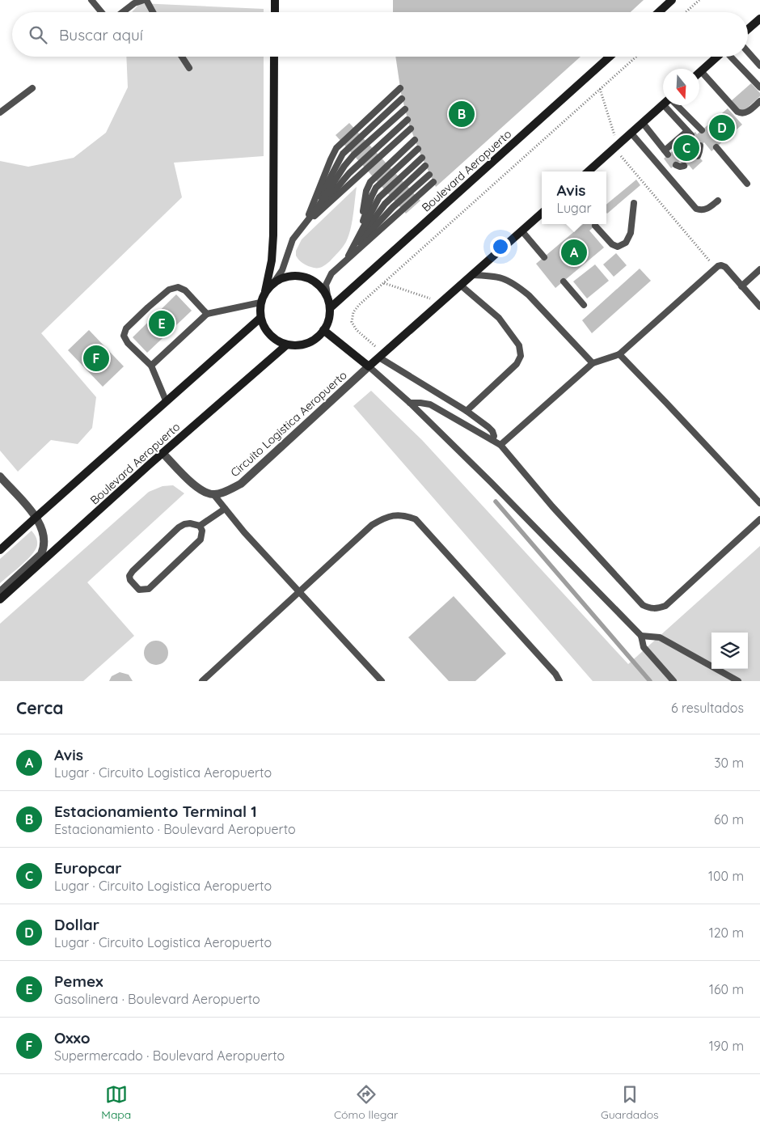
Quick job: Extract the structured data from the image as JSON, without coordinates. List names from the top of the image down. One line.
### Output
{"streets":{"street":["Boulevard Aeropuerto","Circuito Logistica Aeropuerto"]},"north":"bottom","page":{"search":"Buscar aquí","pins":["B","D","C","A","E","F"],"popup":["Avis","Lugar"],"heading":["Cerca","6 resultados"],"list":[{"mark":"A","name":"Avis","note":"Lugar · Circuito Logistica Aeropuerto","value":"30 m"},{"mark":"B","name":"Estacionamiento Terminal 1","note":"Estacionamiento · Boulevard Aeropuerto","value":"60 m"},{"mark":"C","name":"Europcar","note":"Lugar · Circuito Logistica Aeropuerto","value":"100 m"},{"mark":"D","name":"Dollar","note":"Lugar · Circuito Logistica Aeropuerto","value":"120 m"},{"mark":"E","name":"Pemex","note":"Gasolinera · Boulevard Aeropuerto","value":"160 m"},{"mark":"F","name":"Oxxo","note":"Supermercado · Boulevard Aeropuerto","value":"190 m"}],"nav":["Mapa","Cómo llegar","Guardados"]}}
